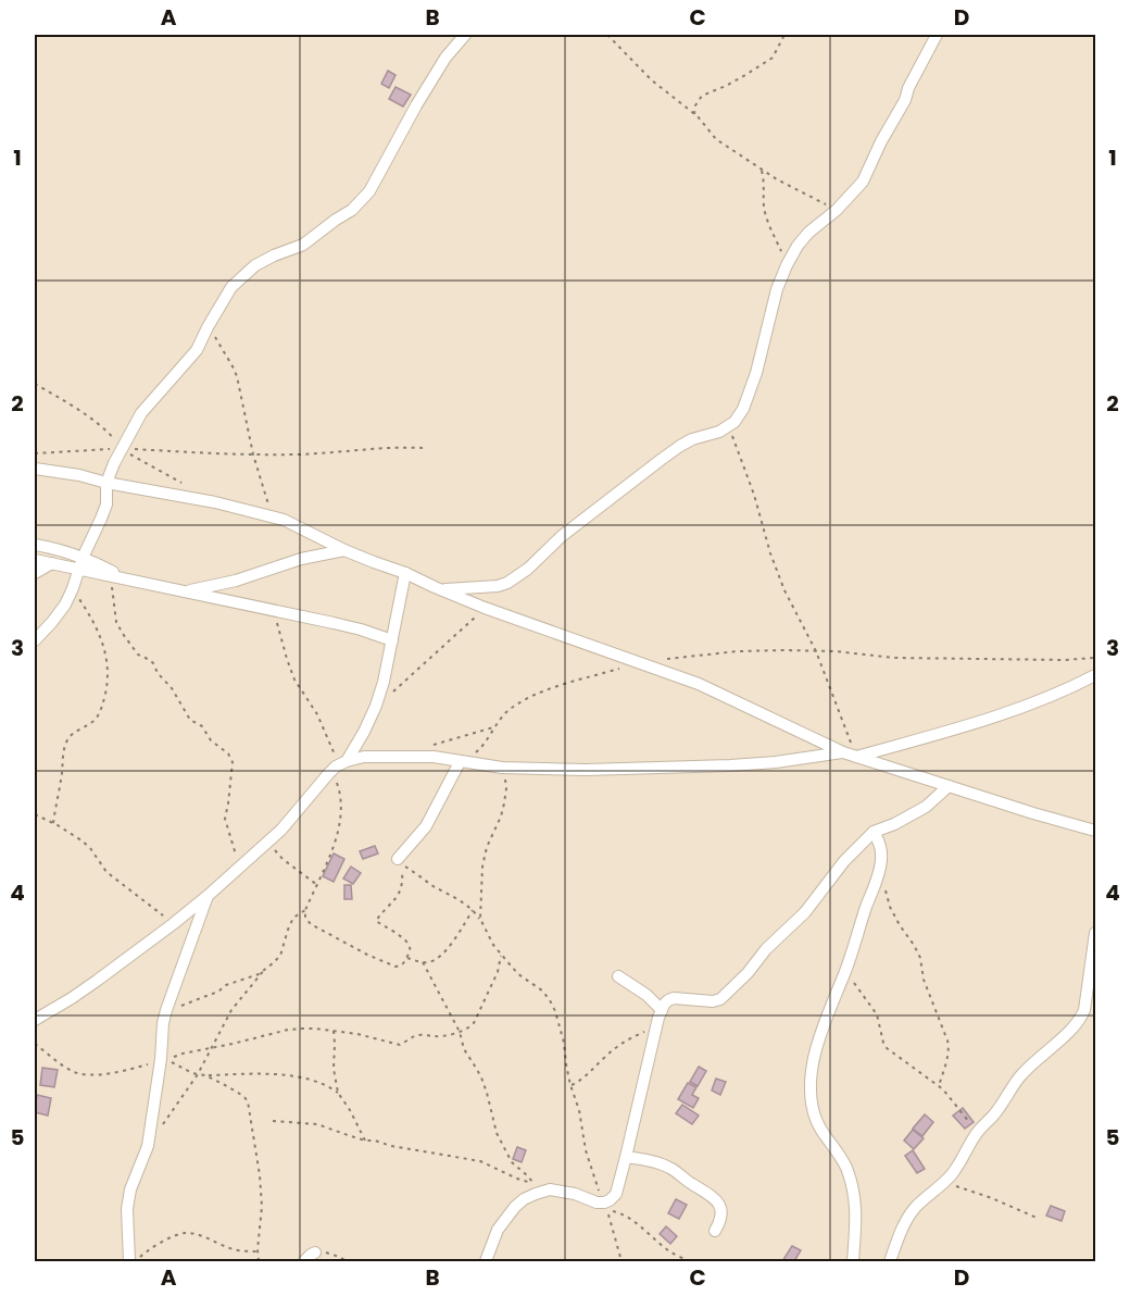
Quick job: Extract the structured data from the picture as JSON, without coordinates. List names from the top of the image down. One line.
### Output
{"grid":{"columns":["A","B","C","D"],"rows":["1","2","3","4","5"]}}
